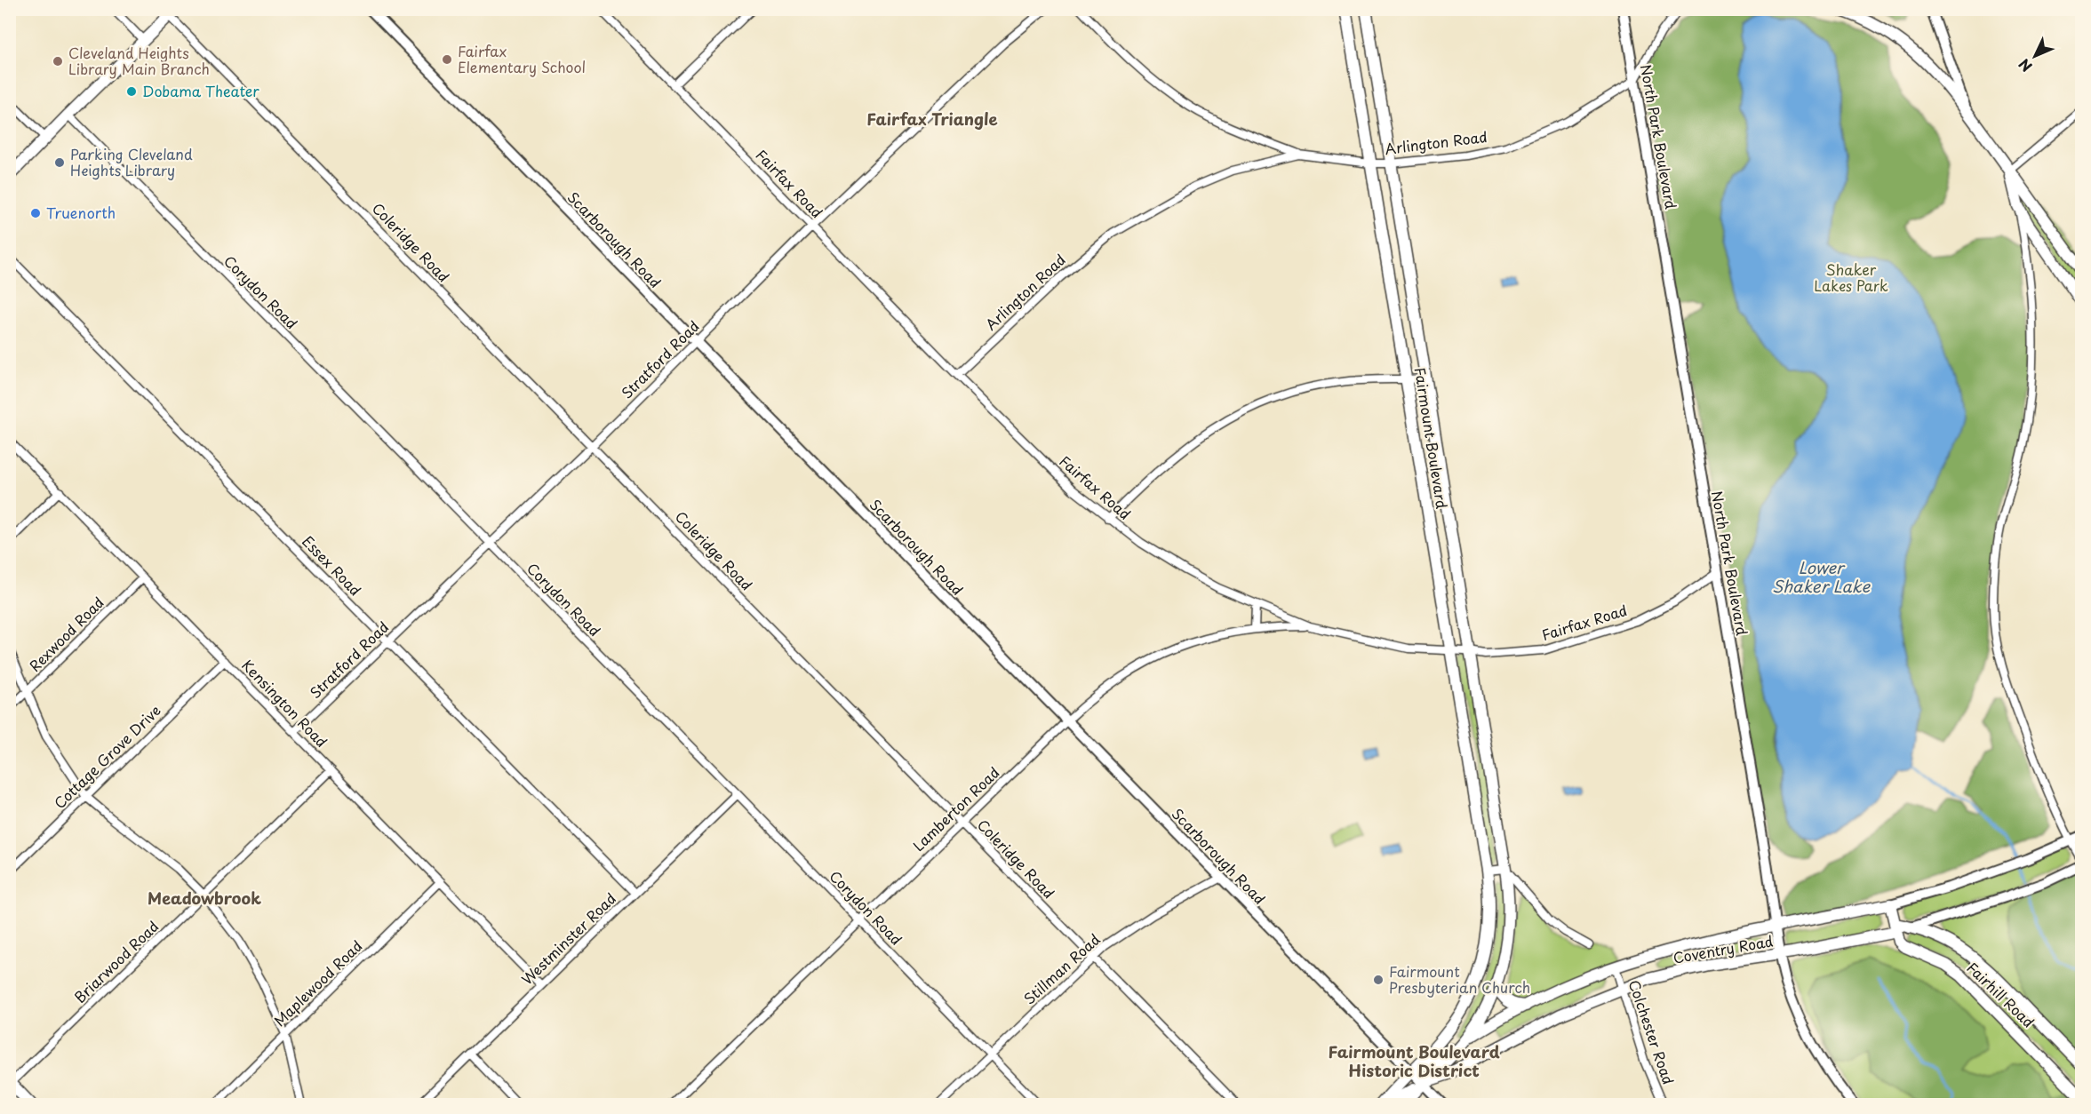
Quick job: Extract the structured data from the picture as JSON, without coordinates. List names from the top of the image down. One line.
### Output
{"streets":{"main road":["Fairmount Boulevard","Coventry Road","Fairhill Road"],"street":["North Park Boulevard","Arlington Road","Fairfax Road","Scarborough Road","Coleridge Road","Corydon Road","Stratford Road","Essex Road","Rexwood Road","Kensington Road","Cottage Grove Drive","Lamberton Road","Westminster Road","Briarwood Road","Stillman Road","Maplewood Road","Colchester Road"]},"crossings":[["North Park Boulevard","Arlington Road"],["North Park Boulevard","Fairfax Road"],["North Park Boulevard","Coventry Road"],["Arlington Road","Fairfax Road"],["Arlington Road","Fairmount Boulevard"],["Fairfax Road","Stratford Road"],["Fairfax Road","Fairmount Boulevard"],["Fairfax Road","Lamberton Road"],["Scarborough Road","Stratford Road"],["Scarborough Road","Fairmount Boulevard"],["Scarborough Road","Lamberton Road"],["Scarborough Road","Coventry Road"],["Scarborough Road","Stillman Road"],["Coleridge Road","Stratford Road"],["Coleridge Road","Lamberton Road"],["Coleridge Road","Stillman Road"],["Corydon Road","Stratford Road"],["Corydon Road","Lamberton Road"],["Corydon Road","Westminster Road"],["Corydon Road","Stillman Road"],["Stratford Road","Essex Road"],["Stratford Road","Kensington Road"],["Fairmount Boulevard","Coventry Road"],["Essex Road","Westminster Road"],["Rexwood Road","Kensington Road"],["Kensington Road","Cottage Grove Drive"],["Kensington Road","Westminster Road"],["Kensington Road","Briarwood Road"],["Kensington Road","Maplewood Road"],["Coventry Road","Fairhill Road"],["Coventry Road","Colchester Road"]],"districts":["Fairfax Triangle","Meadowbrook","Fairmount Boulevard Historic District"],"water":["Lower Shaker Lake"],"parks":["Shaker Lakes Park"],"places":["Fairfax Elementary School","Cleveland Heights Library Main Branch","Dobama Theater","Parking Cleveland Heights Library","Truenorth","Fairmount Presbyterian Church"],"north":"bottom left"}
